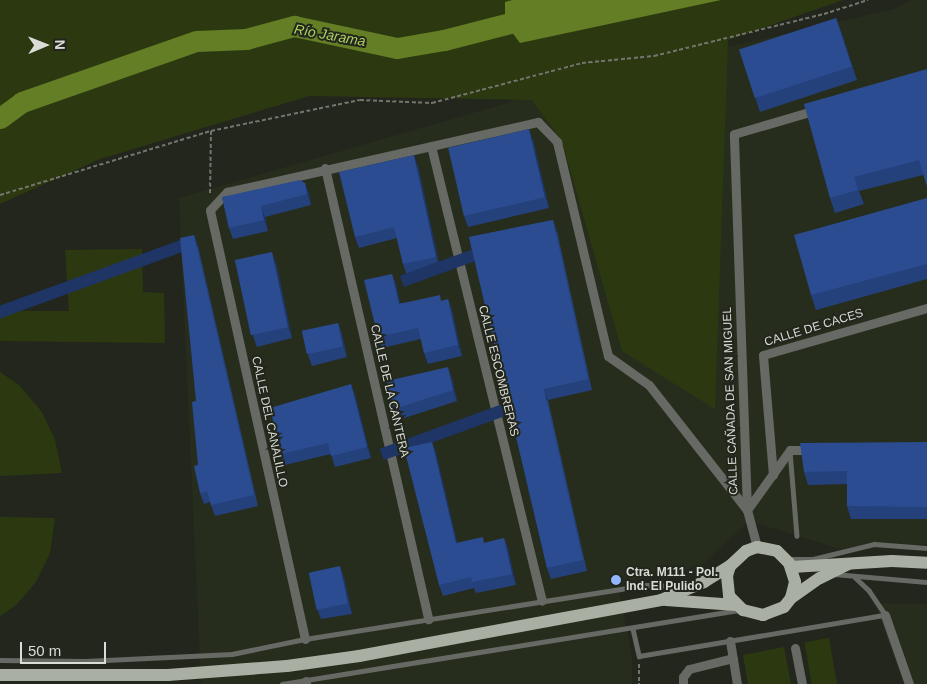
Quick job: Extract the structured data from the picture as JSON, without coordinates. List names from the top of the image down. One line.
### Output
{"streets":{"street":["CALLE DE CACES","CALLE ESCOMBRERAS","CALLE DE LA CANTERA","CALLE CAÑADA DE SAN MIGUEL","CALLE DEL CANALILLO"]},"crossings":[["CALLE ESCOMBRERAS","CALLE CAÑADA DE SAN MIGUEL"]],"water":["Río Jarama"],"places":["Ctra. M111 - Pol. Ind. El Pulido"],"scale_bar":"50 m","north":"right"}
